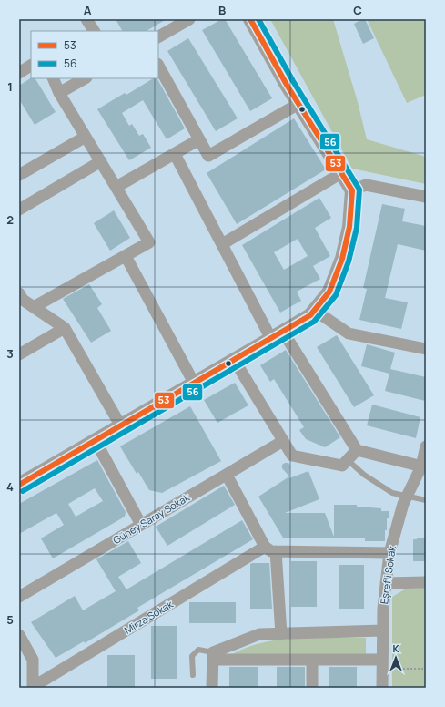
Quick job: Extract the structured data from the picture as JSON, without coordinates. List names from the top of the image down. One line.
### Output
{"streets":{"street":["Güney Saray Sokak","Eşrefli Sokak","Mirza Sokak"]},"lines":["transit line 53","transit line 56"],"legend":["53","56"],"north":"top","grid":{"columns":["A","B","C"],"rows":["1","2","3","4","5"]}}
